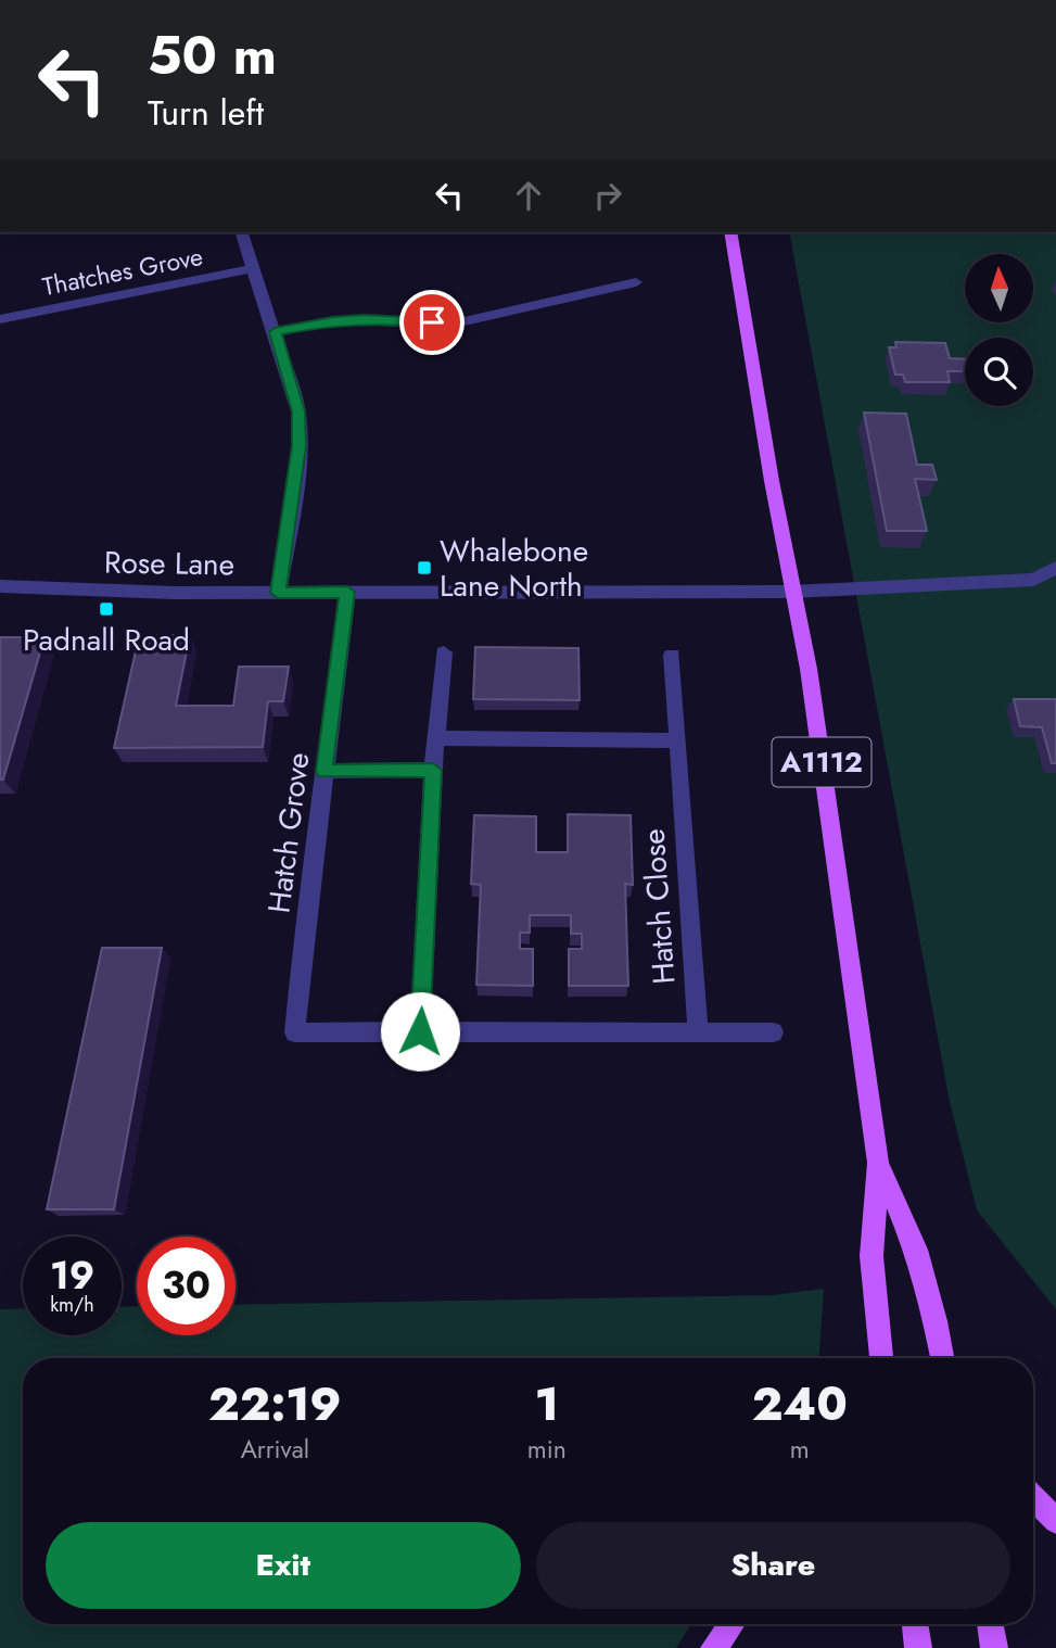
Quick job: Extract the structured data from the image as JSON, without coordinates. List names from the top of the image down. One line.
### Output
{"streets":{"main road":["A1112"],"street":["Thatches Grove","Rose Lane","Hatch Grove","Hatch Close"]},"crossings":[["Thatches Grove","Rose Lane"],["Rose Lane","A1112"],["Rose Lane","Hatch Grove"]],"places":{"transit":["Whalebone Lane North","Padnall Road"]},"north":"top","page":{"turn":["50 m","Turn left"],"speed":"19 km/h","limit":"30","eta":["22:19","Arrival","1","min","240","m"],"buttons":["Exit","Share"]}}
